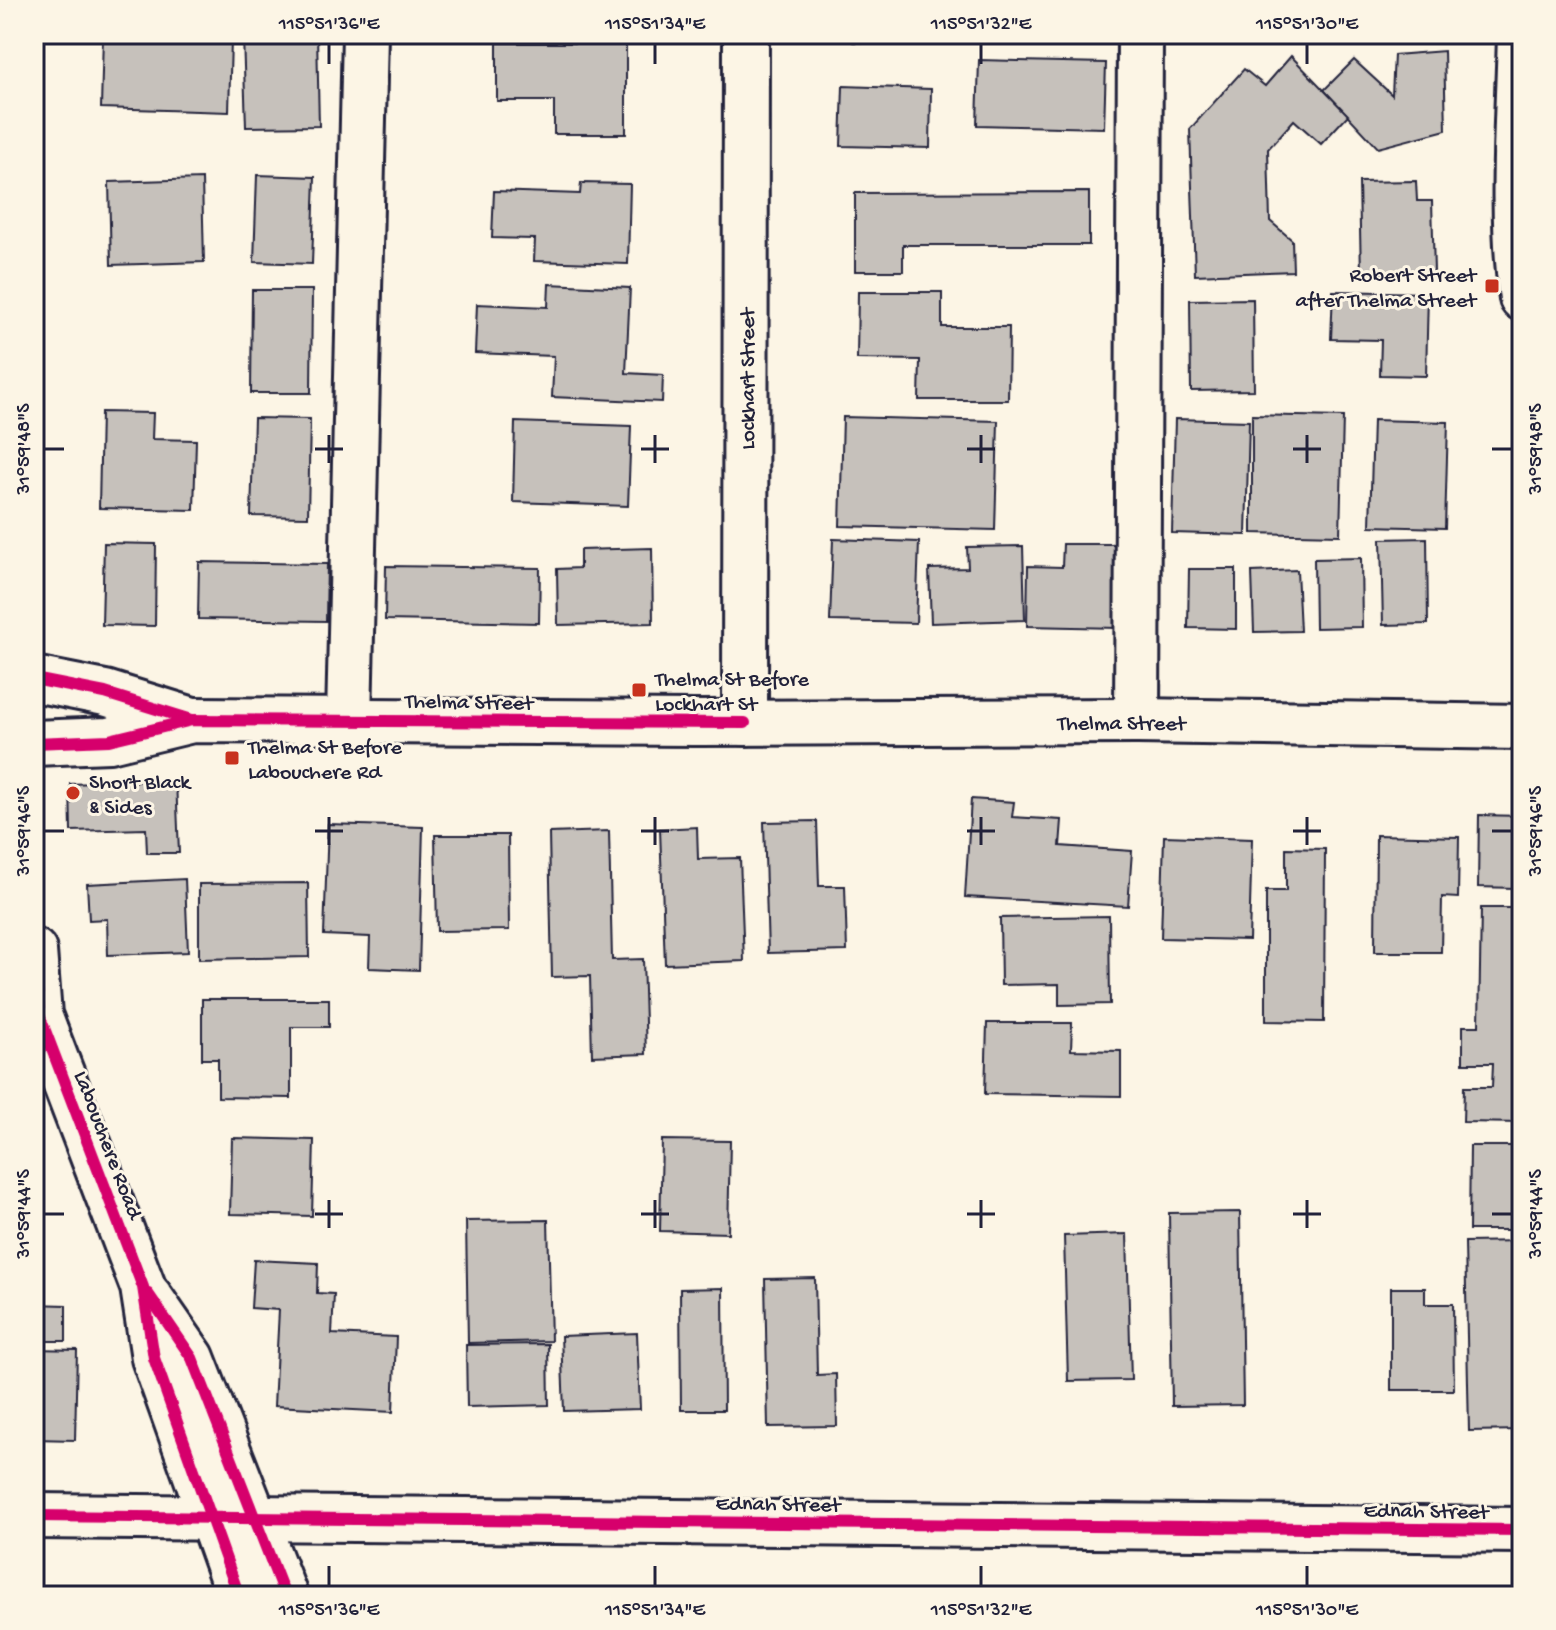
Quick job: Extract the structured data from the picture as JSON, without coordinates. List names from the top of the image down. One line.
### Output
{"streets":{"street":["Lockhart Street","Thelma Street","Labouchere Road","Ednah Street"]},"crossings":[["Lockhart Street","Thelma Street"],["Labouchere Road","Ednah Street"]],"places":{"transit":["Robert Street after Thelma Street","Thelma St Before Lockhart St","Thelma St Before Labouchere Rd"],"other":["Short Black & Sides"]},"coordinates":["115°51'36\"E","115°51'34\"E","115°51'32\"E","115°51'30\"E","31°59'48\"S","31°59'46\"S","31°59'44\"S"]}
